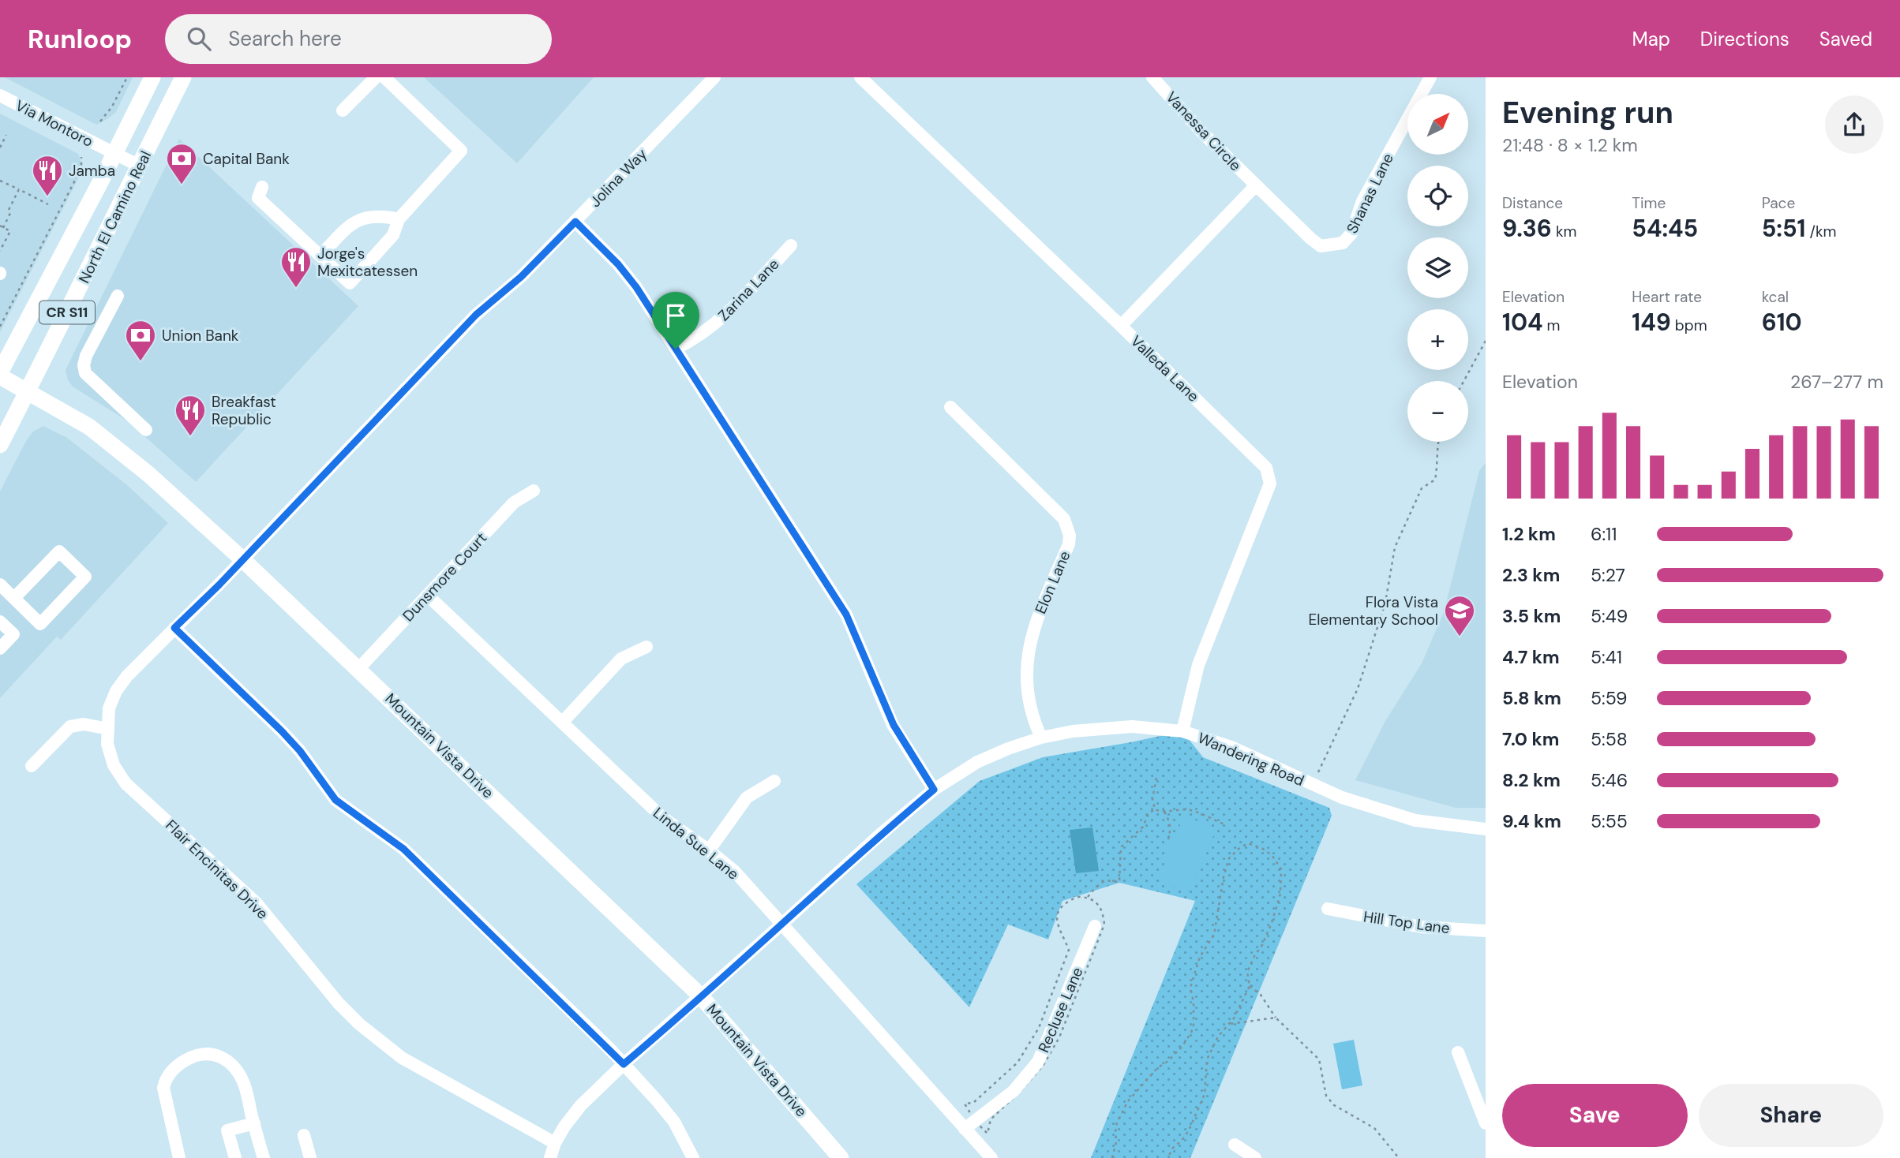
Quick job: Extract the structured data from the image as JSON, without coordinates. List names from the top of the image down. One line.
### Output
{"streets":{"main road":["North El Camino Real","CR S11","Mountain Vista Drive"],"street":["Via Montoro","Vanessa Circle","Jolina Way","Shanas Lane","Zarina Lane","Valleda Lane","Dunsmore Court","Elon Lane","Wandering Road","Linda Sue Lane","Flair Encinitas Drive","Hill Top Lane","Recluse Lane"]},"crossings":[["Via Montoro","North El Camino Real"],["Vanessa Circle","Shanas Lane"],["Jolina Way","Mountain Vista Drive"],["Jolina Way","Flair Encinitas Drive"],["North El Camino Real","Mountain Vista Drive"],["Valleda Lane","Wandering Road"],["Dunsmore Court","Mountain Vista Drive"],["Dunsmore Court","Linda Sue Lane"],["Elon Lane","Wandering Road"],["Mountain Vista Drive","Wandering Road"],["Mountain Vista Drive","Flair Encinitas Drive"],["Wandering Road","Linda Sue Lane"],["Wandering Road","Flair Encinitas Drive"],["Linda Sue Lane","Recluse Lane"]],"places":{"bank":["Capital Bank","Union Bank"],"restaurant":["Jamba","Jorge's Mexitcatessen","Breakfast Republic"],"school or university":["Flora Vista Elementary School"]},"north":"top right","page":{"header":"Runloop","search":"Search here","nav":["Map","Directions","Saved"],"heading":["Evening run","21:48 · 8 × 1.2 km"],"map_buttons":["+","−"],"stats":[["Distance","9.36 km"],["Time","54:45"],["Pace","5:51 /km"],["Elevation","104 m"],["Heart rate","149 bpm"],["kcal","610"]],"chart":["Elevation","267–277 m"],"list":[{"name":"1.2 km","note":"6:11"},{"name":"2.3 km","note":"5:27"},{"name":"3.5 km","note":"5:49"},{"name":"4.7 km","note":"5:41"},{"name":"5.8 km","note":"5:59"},{"name":"7.0 km","note":"5:58"},{"name":"8.2 km","note":"5:46"},{"name":"9.4 km","note":"5:55"}],"buttons":["Save","Share"]}}
